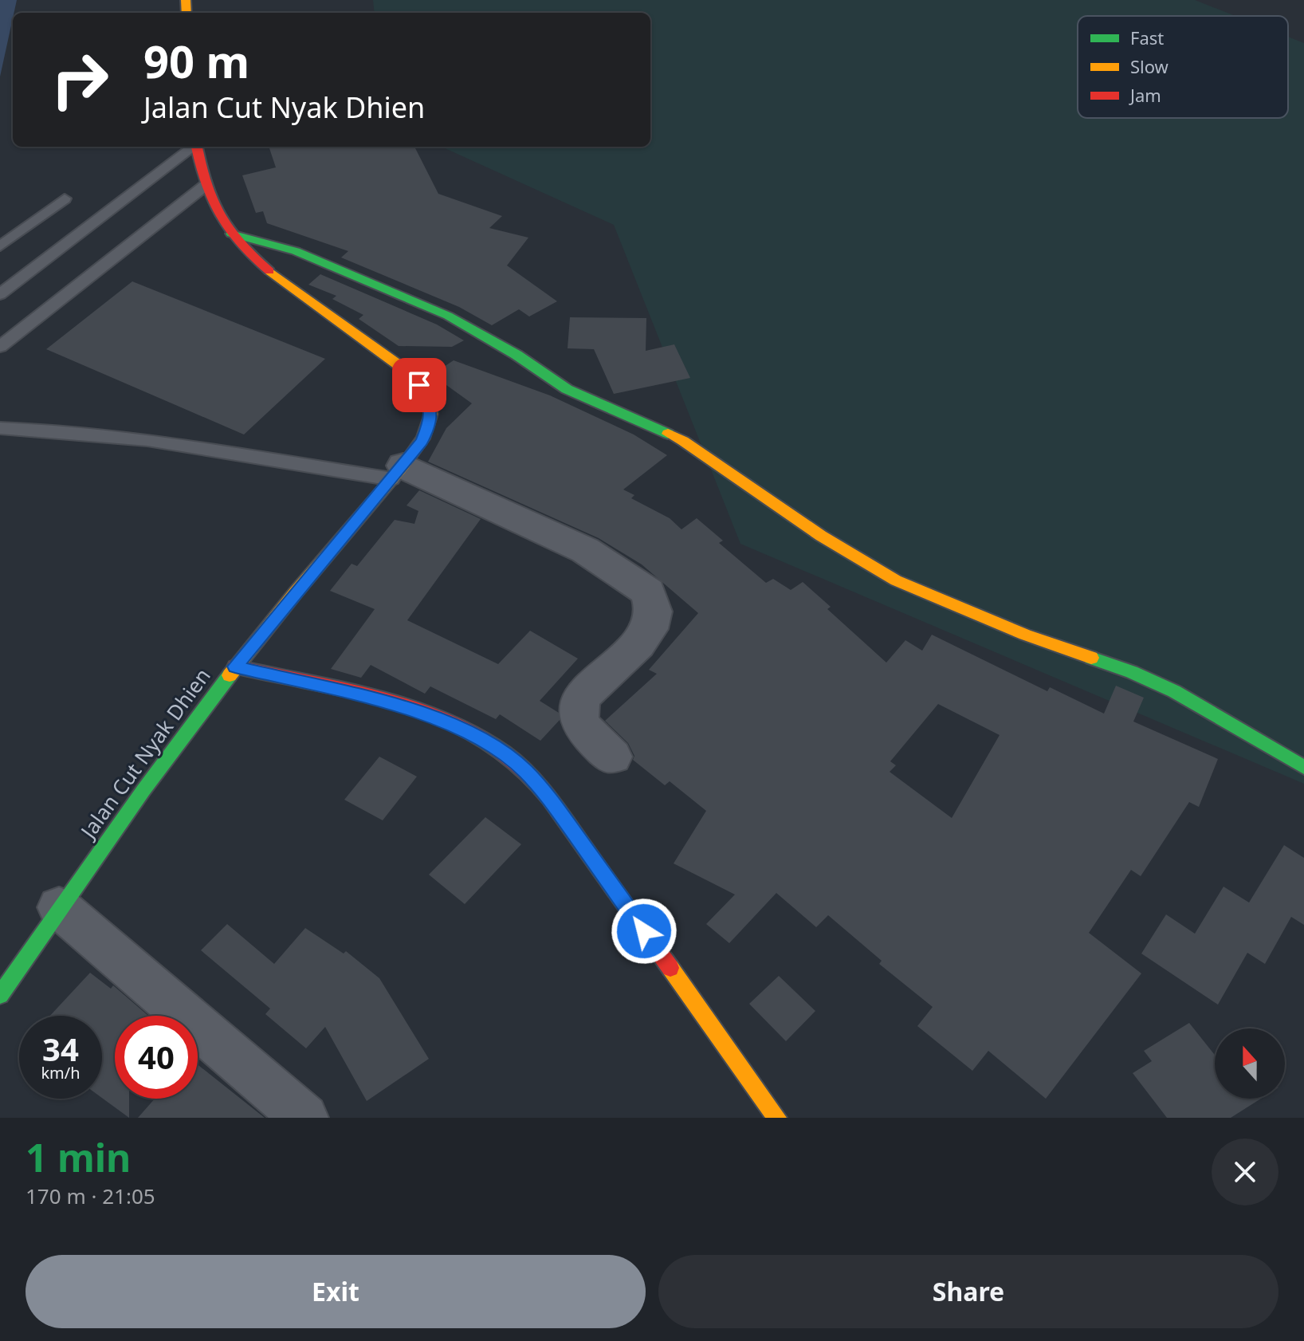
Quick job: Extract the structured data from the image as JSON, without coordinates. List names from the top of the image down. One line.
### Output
{"streets":{"main road":["Jalan Cut Nyak Dhien"]},"legend":["Fast","Slow","Jam"],"north":"top","page":{"turn":["90 m","Jalan Cut Nyak Dhien"],"speed":"34 km/h","limit":"40","heading":["1 min","170 m · 21:05"],"buttons":["Exit","Share"]}}
